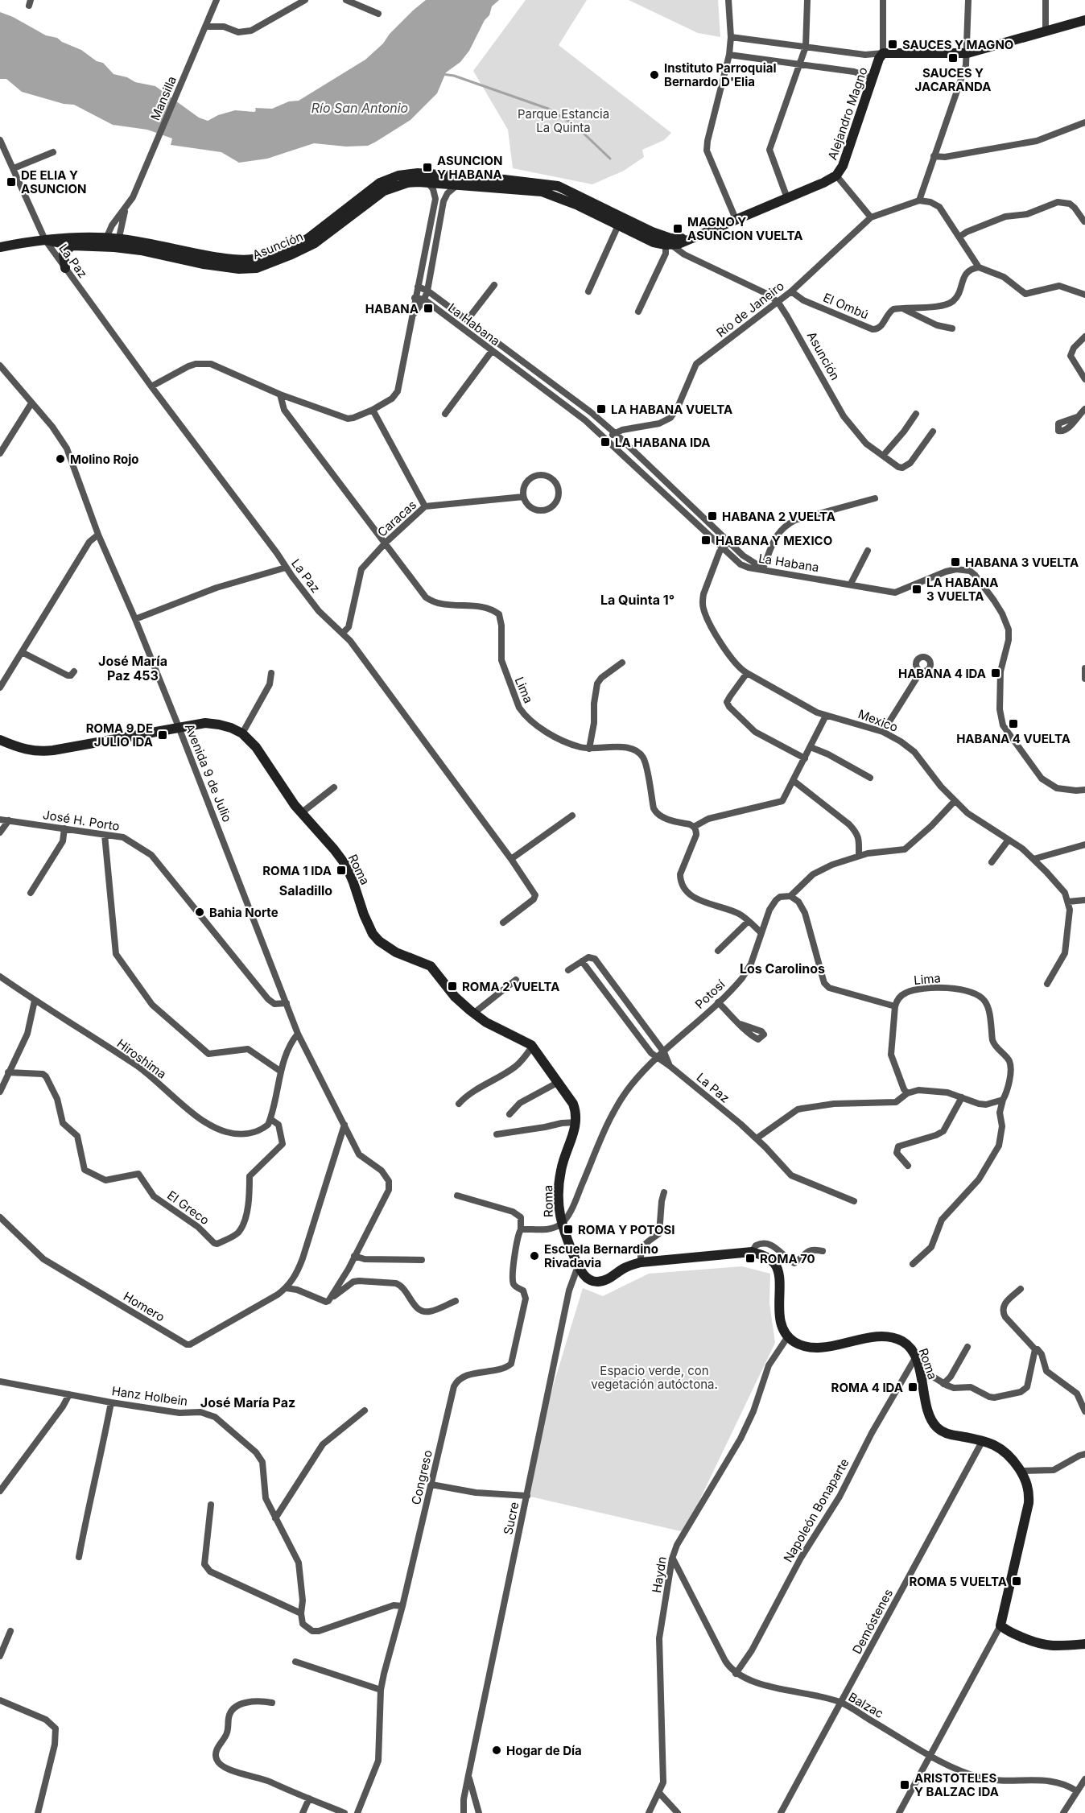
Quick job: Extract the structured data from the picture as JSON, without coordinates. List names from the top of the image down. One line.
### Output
{"streets":{"main road":["Alejandro Magno","Asunción","Roma"],"street":["Mansilla","La Paz","El Ombú","Río de Janeiro","La Habana","Caracas","Lima","Mexico","Avenida 9 de Julio","José H. Porto","Potosí","Hiroshima","El Greco","Homero","Hanz Holbein","Congreso","Napoleón Bonaparte","Sucre","Haydn","Demóstenes","Balzac"]},"crossings":[["Mansilla","Asunción"],["Alejandro Magno","Asunción"],["Asunción","La Paz"],["Asunción","Río de Janeiro"],["La Paz","Caracas"],["La Paz","Potosí"],["El Ombú","Río de Janeiro"],["Río de Janeiro","La Habana"],["La Habana","Mexico"],["Caracas","Lima"],["Mexico","Potosí"],["Avenida 9 de Julio","José H. Porto"],["Avenida 9 de Julio","Roma"],["Roma","Potosí"],["Roma","Napoleón Bonaparte"],["Roma","Sucre"],["Roma","Haydn"],["Roma","Demóstenes"],["Hiroshima","El Greco"],["Napoleón Bonaparte","Balzac"],["Demóstenes","Balzac"]],"districts":["La Quinta 1°","José María Paz 453","Saladillo","Los Carolinos","José María Paz"],"water":["Río San Antonio"],"parks":["Parque Estancia La Quinta","Espacio verde, con vegetación autóctona."],"places":{"transit":["SAUCES Y MAGNO","SAUCES Y JACARANDA","ASUNCION Y HABANA","DE ELIA Y ASUNCION","MAGNO Y ASUNCION VUELTA","HABANA","LA HABANA VUELTA","LA HABANA IDA","HABANA 2 VUELTA","HABANA Y MEXICO","HABANA 3 VUELTA","LA HABANA 3 VUELTA","HABANA 4 IDA","HABANA 4 VUELTA","ROMA 9 DE JULIO IDA","ROMA 1 IDA","ROMA 2 VUELTA","ROMA Y POTOSI","ROMA 70","ROMA 4 IDA","ROMA 5 VUELTA","ARISTOTELES Y BALZAC IDA"],"other":["Instituto Parroquial Bernardo D'Elia","Molino Rojo","Bahia Norte","Escuela Bernardino Rivadavia","Hogar de Día"]}}
